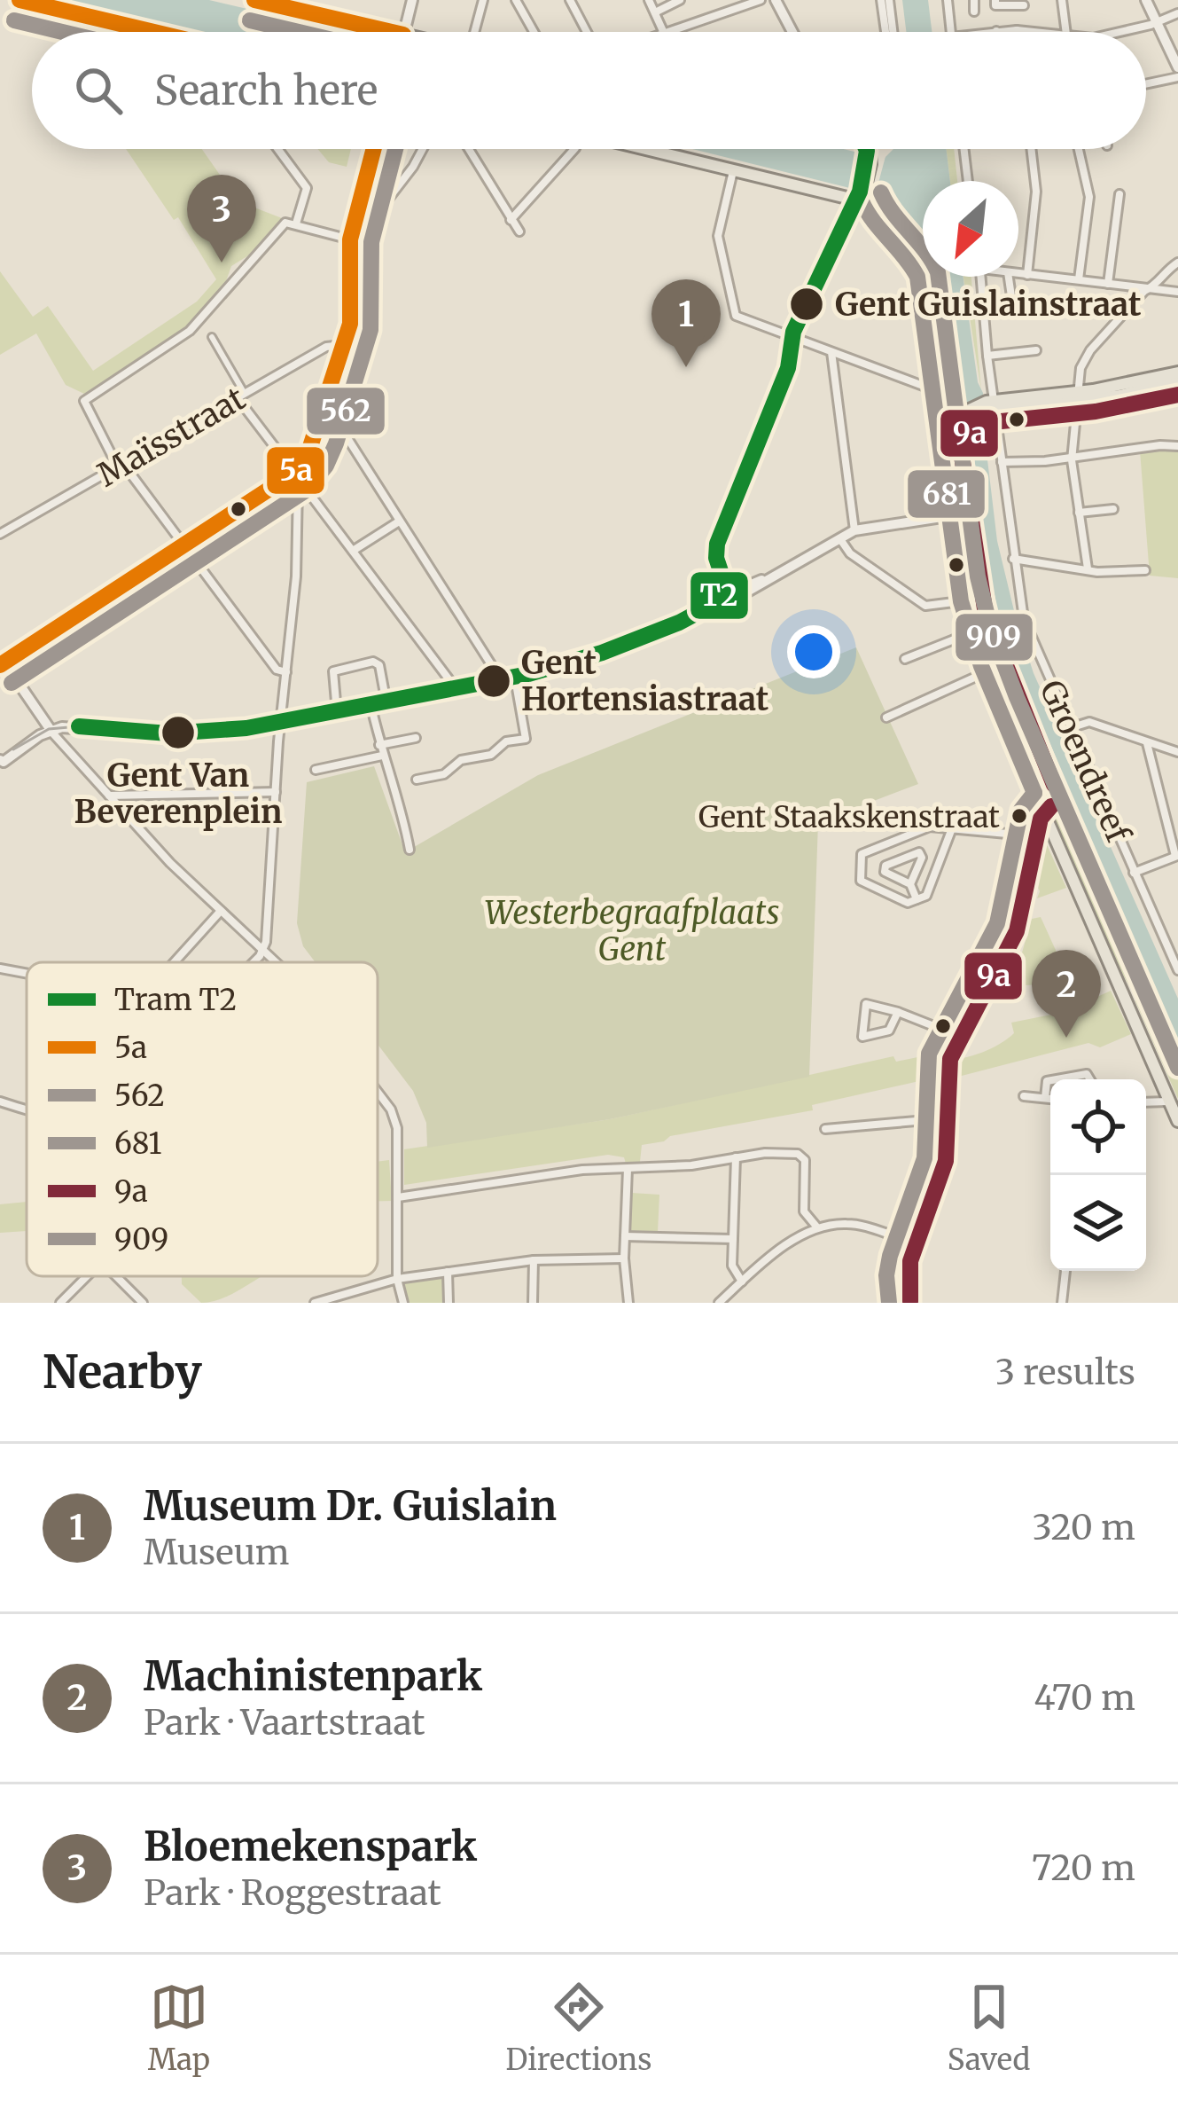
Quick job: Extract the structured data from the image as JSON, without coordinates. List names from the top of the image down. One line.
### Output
{"streets":{"street":["Maïsstraat","Groendreef"]},"parks":["Westerbegraafplaats Gent"],"places":["Gent Guislainstraat","Gent Hortensiastraat","Gent Van Beverenplein","Gent Staakskenstraat"],"lines":["transit line 5a","transit line 562","tram line T2","transit line 909","transit line 681","transit line 9a"],"legend":["Tram T2","5a","562","681","9a","909"],"north":"bottom left","page":{"search":"Search here","pins":["3","1","2"],"heading":["Nearby","3 results"],"list":[{"mark":"1","name":"Museum Dr. Guislain","note":"Museum","value":"320 m"},{"mark":"2","name":"Machinistenpark","note":"Park · Vaartstraat","value":"470 m"},{"mark":"3","name":"Bloemekenspark","note":"Park · Roggestraat","value":"720 m"}],"nav":["Map","Directions","Saved"]}}
